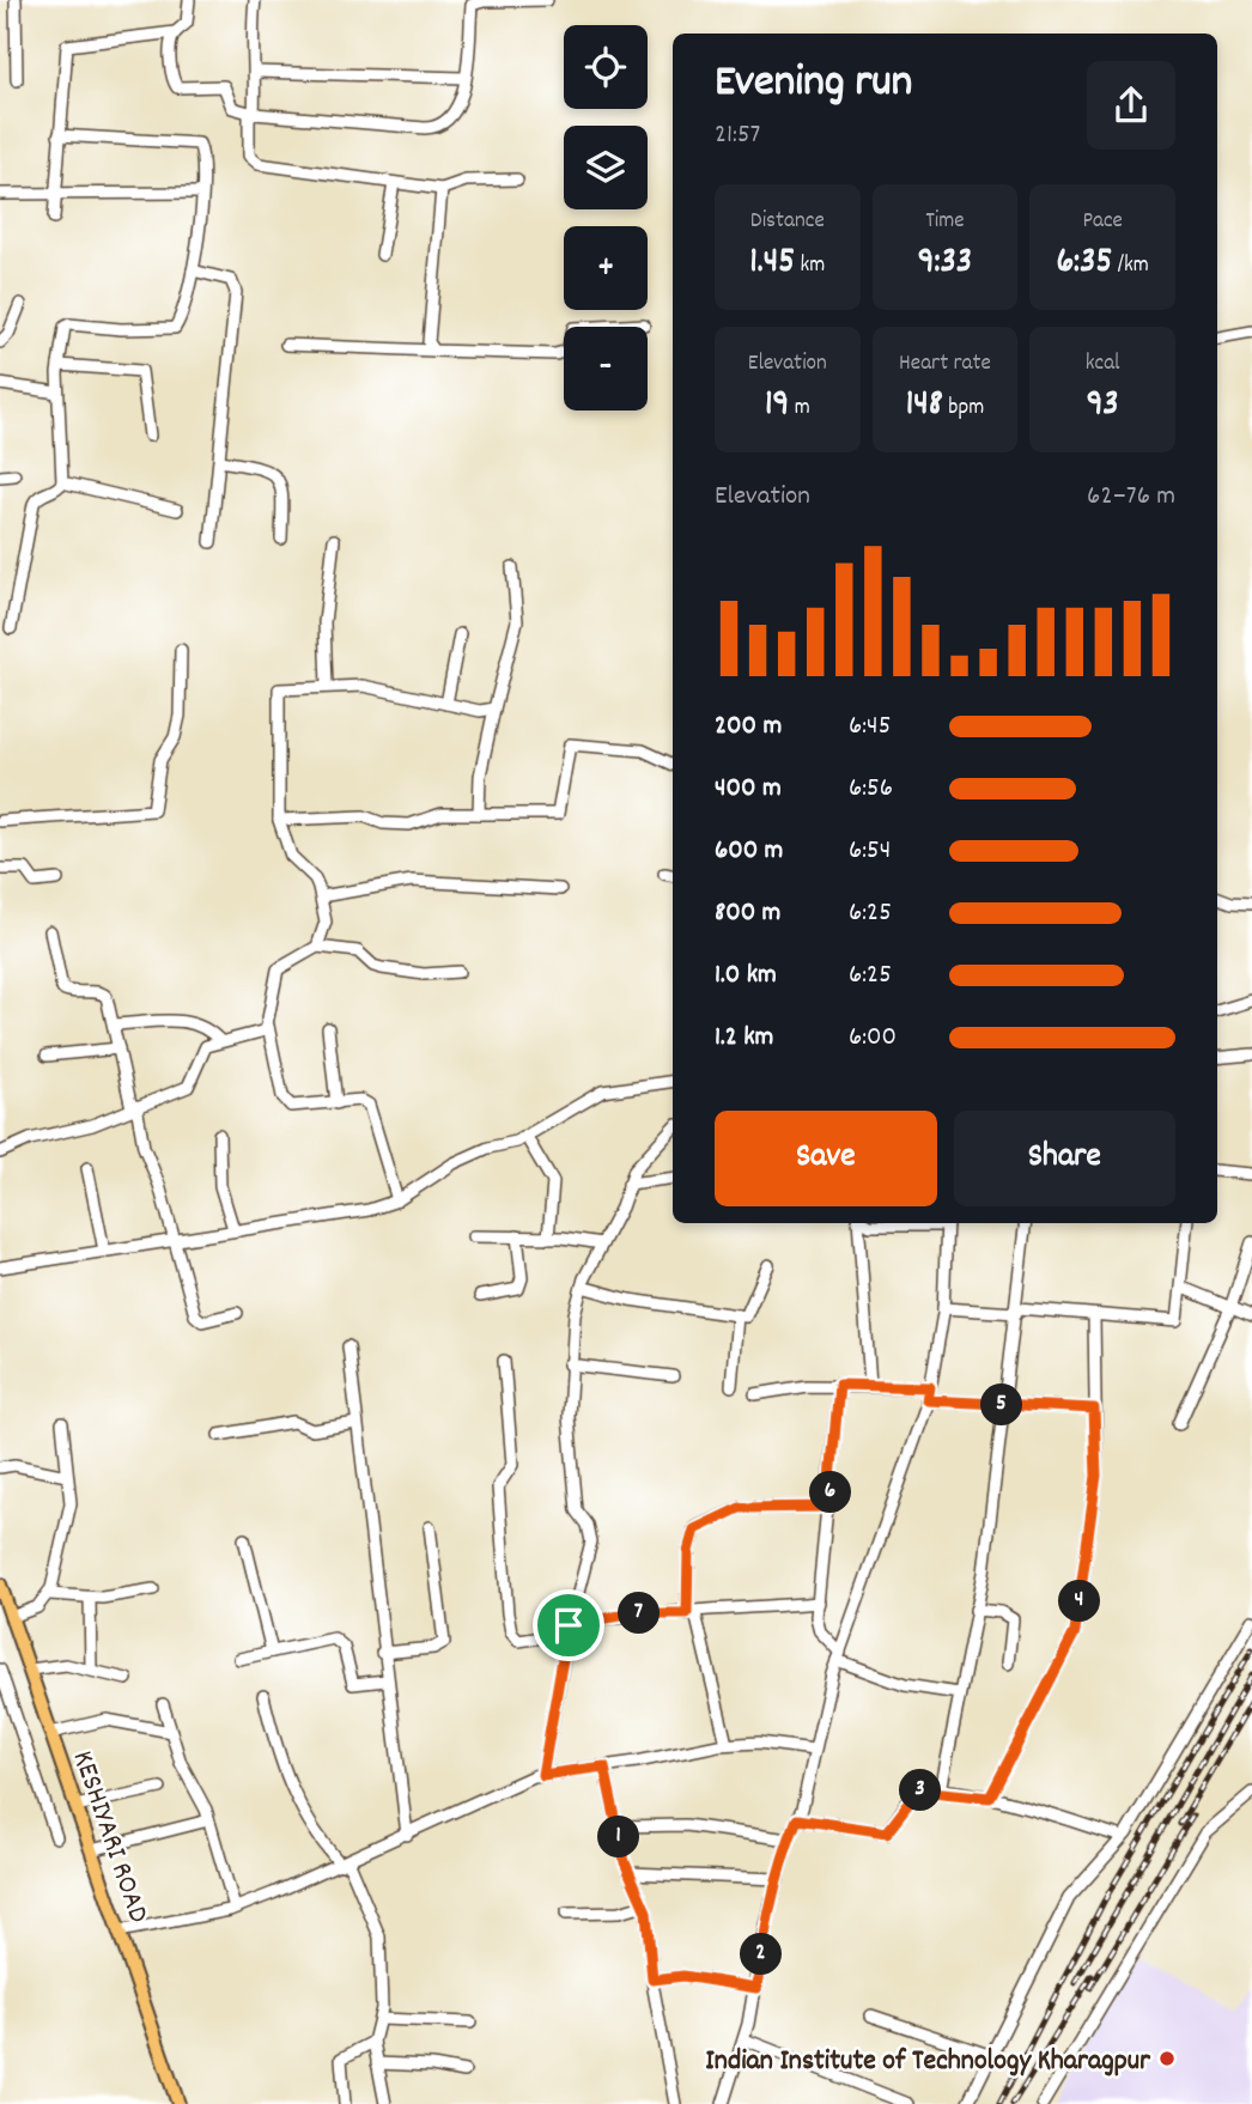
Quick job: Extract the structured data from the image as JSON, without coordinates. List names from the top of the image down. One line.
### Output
{"streets":{"main road":["KESHIYARI ROAD"]},"places":["Indian Institute of Technology Kharagpur"],"page":{"map_buttons":["+","−"],"heading":["Evening run","21:57"],"stats":[["Distance","1.45 km"],["Time","9:33"],["Pace","6:35 /km"],["Elevation","19 m"],["Heart rate","148 bpm"],["kcal","93"]],"chart":["Elevation","62–76 m"],"list":[{"name":"200 m","note":"6:45"},{"name":"400 m","note":"6:56"},{"name":"600 m","note":"6:54"},{"name":"800 m","note":"6:25"},{"name":"1.0 km","note":"6:25"},{"name":"1.2 km","note":"6:00"}],"buttons":["Save","Share"],"pins":["5","6","4","7","3","1","2"]}}
